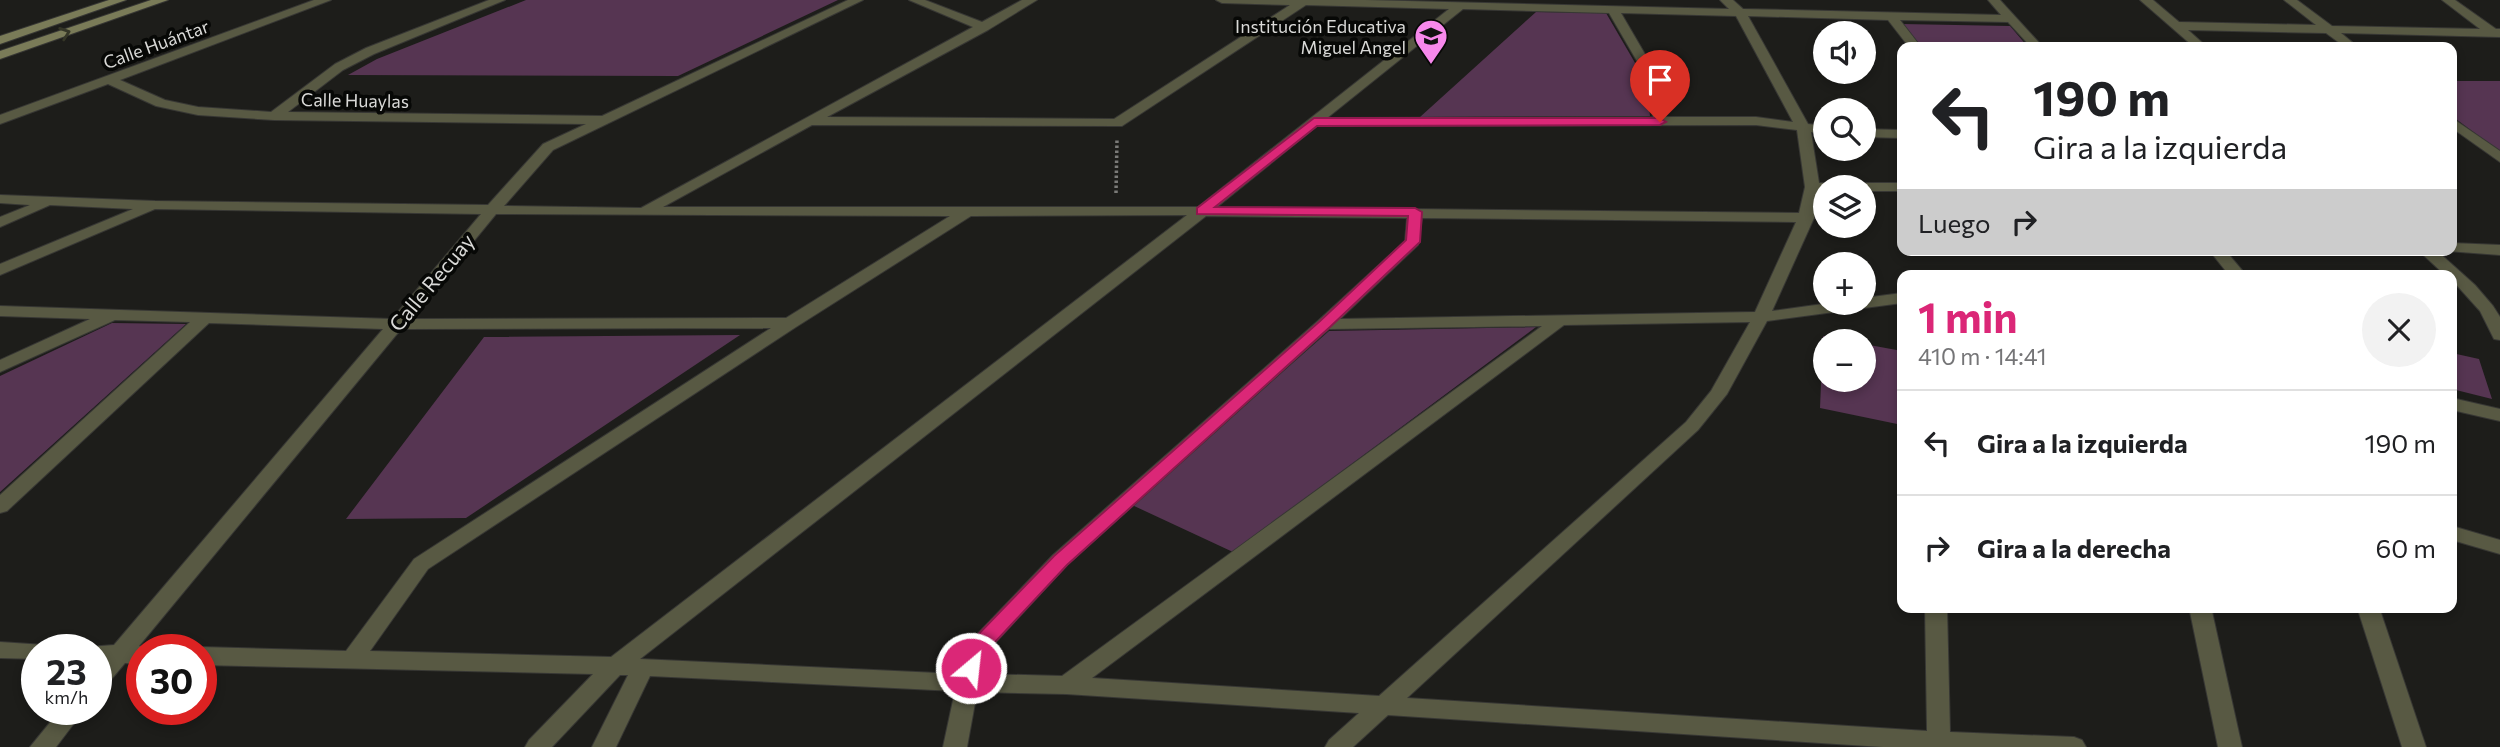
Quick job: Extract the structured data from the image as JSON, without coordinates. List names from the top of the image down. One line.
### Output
{"streets":{"street":["Calle Huántar","Calle Huaylas","Calle Recuay"]},"crossings":[["Calle Huántar","Calle Huaylas"],["Calle Huaylas","Calle Recuay"]],"places":{"school or university":["Institución Educativa Miguel Angel"]},"page":{"map_buttons":["+","−"],"turn":["190 m","Gira a la izquierda"],"then":"Luego","heading":["1 min","410 m · 14:41"],"list":[{"name":"Gira a la izquierda","value":"190 m"},{"name":"Gira a la derecha","value":"60 m"}],"speed":"23 km/h","limit":"30"}}
